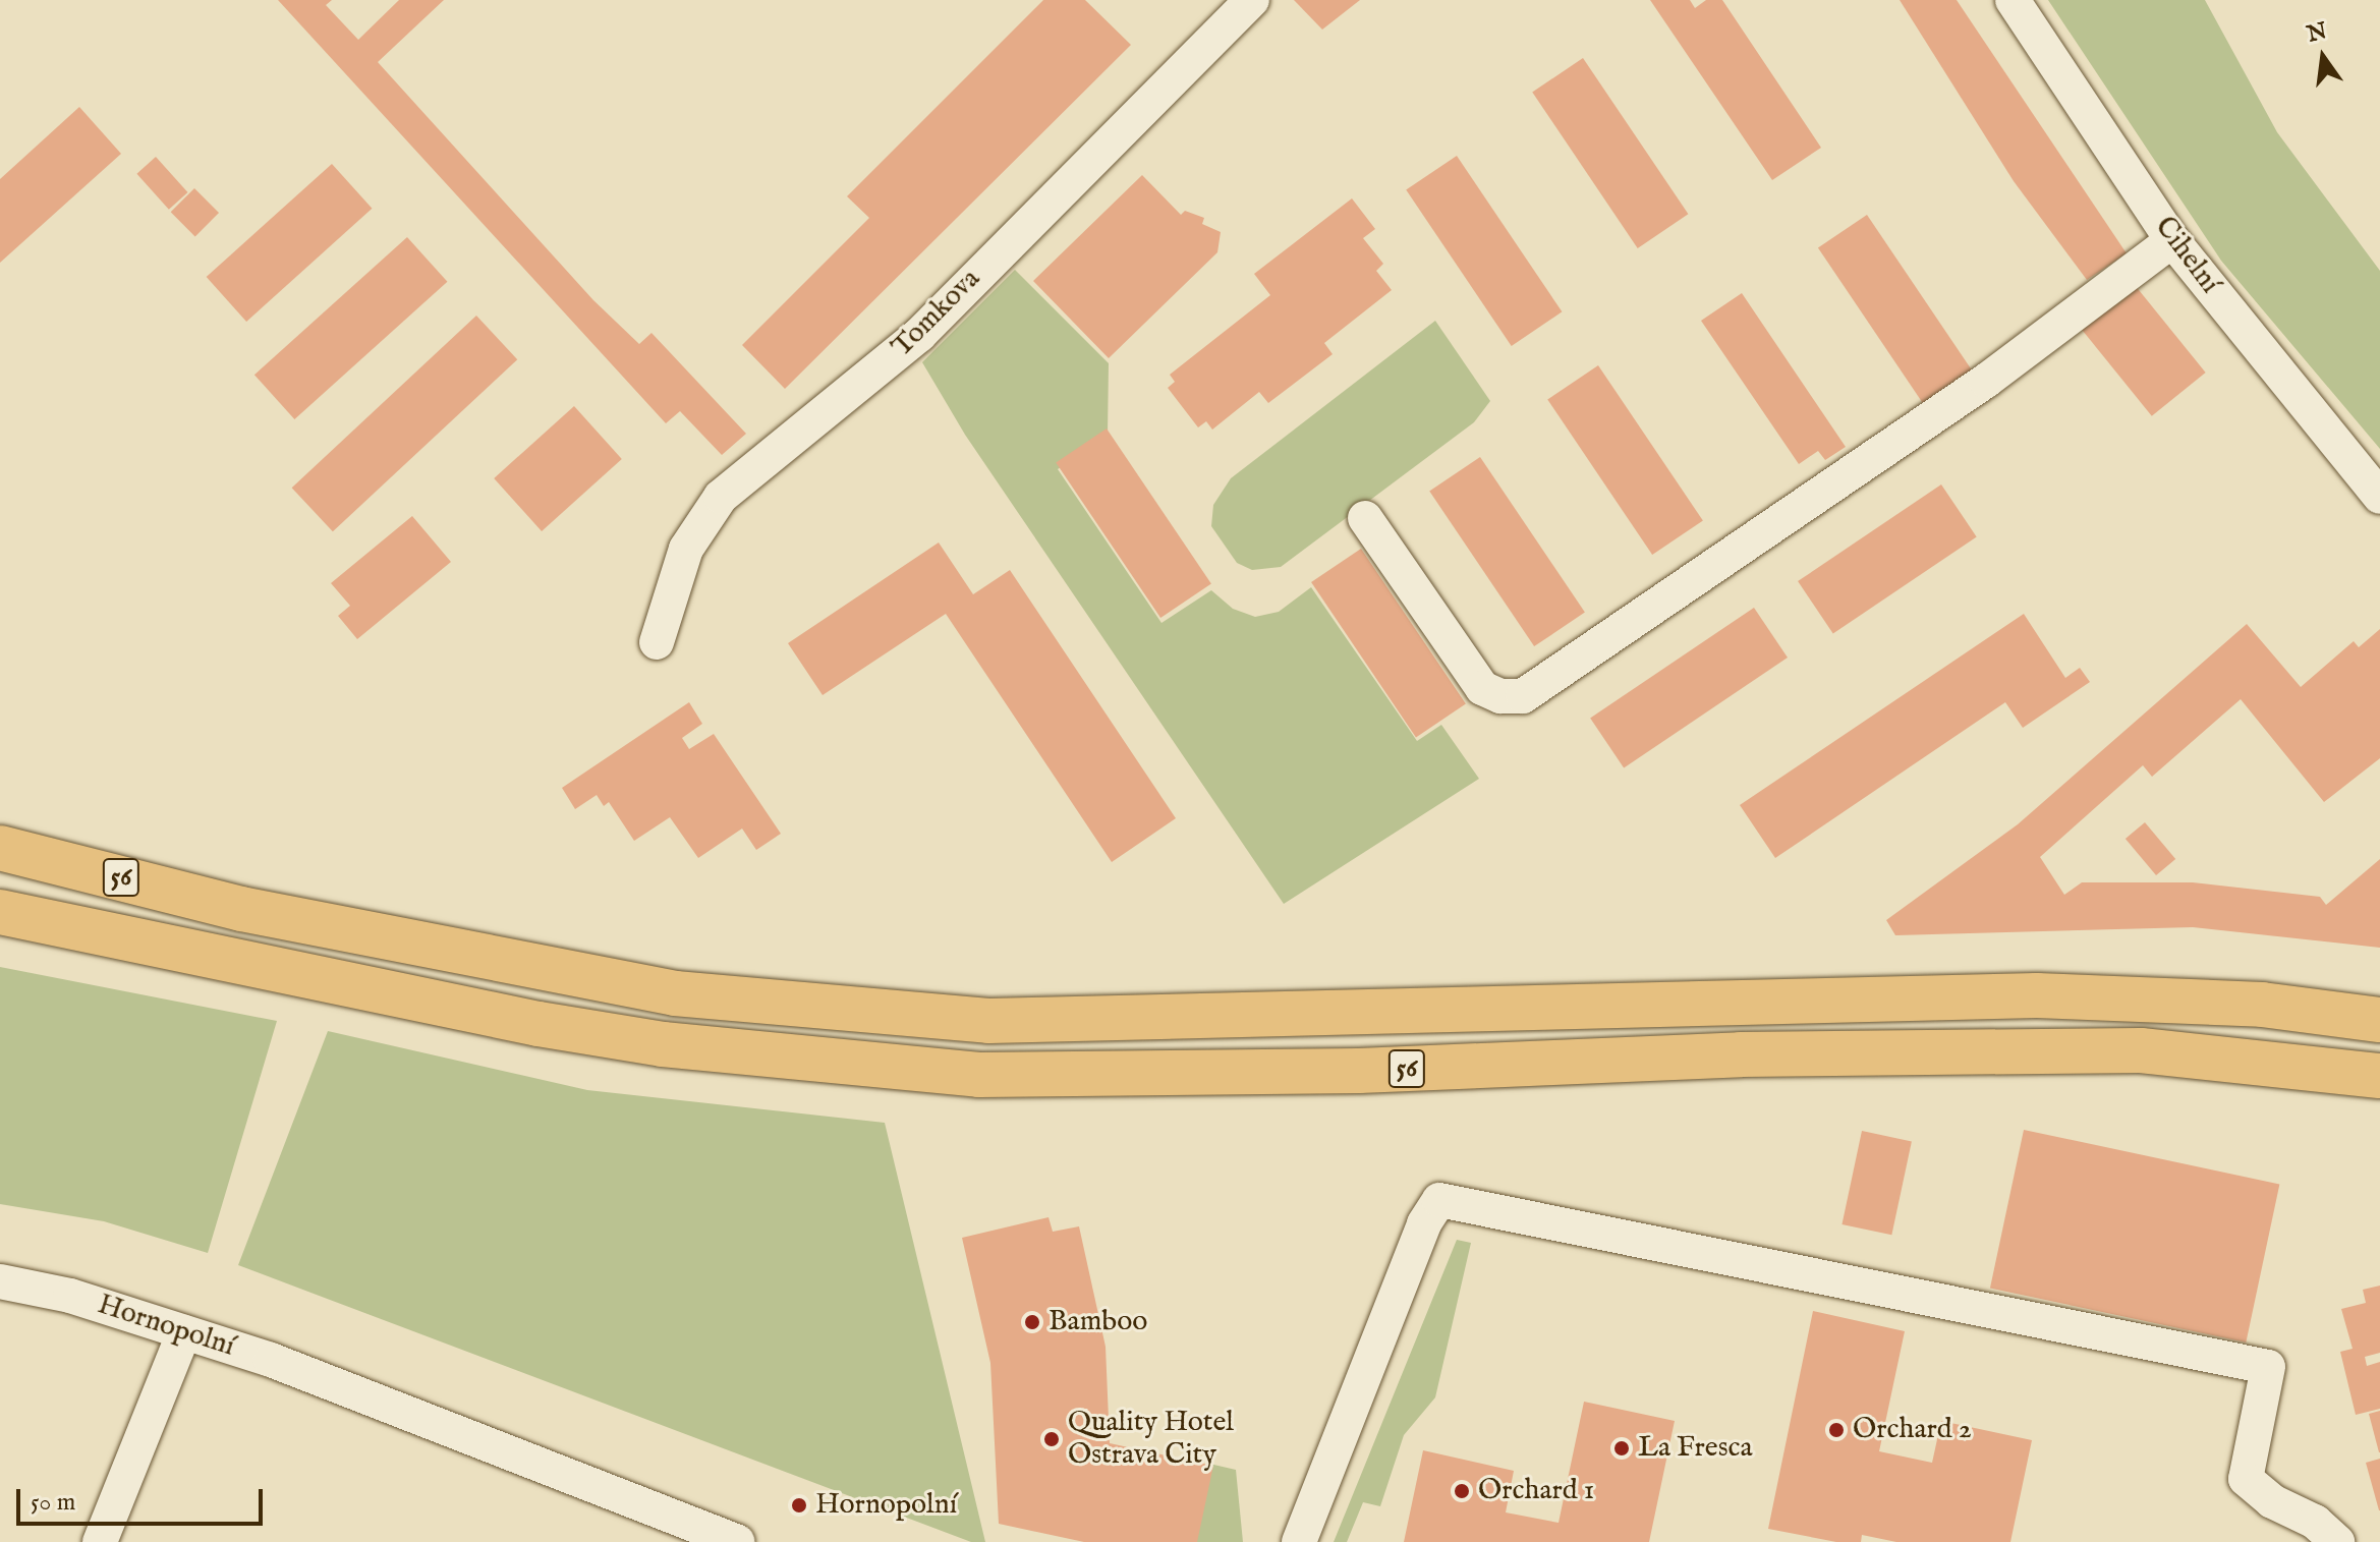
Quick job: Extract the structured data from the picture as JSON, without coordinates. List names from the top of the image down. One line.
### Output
{"streets":{"highway":["56"],"street":["Cihelní","Tomkova","Hornopolní"]},"places":["Bamboo","Orchard 2","Quality Hotel Ostrava City","La Fresca","Orchard 1","Hornopolní"],"scale_bar":"50 m","north":"top"}
